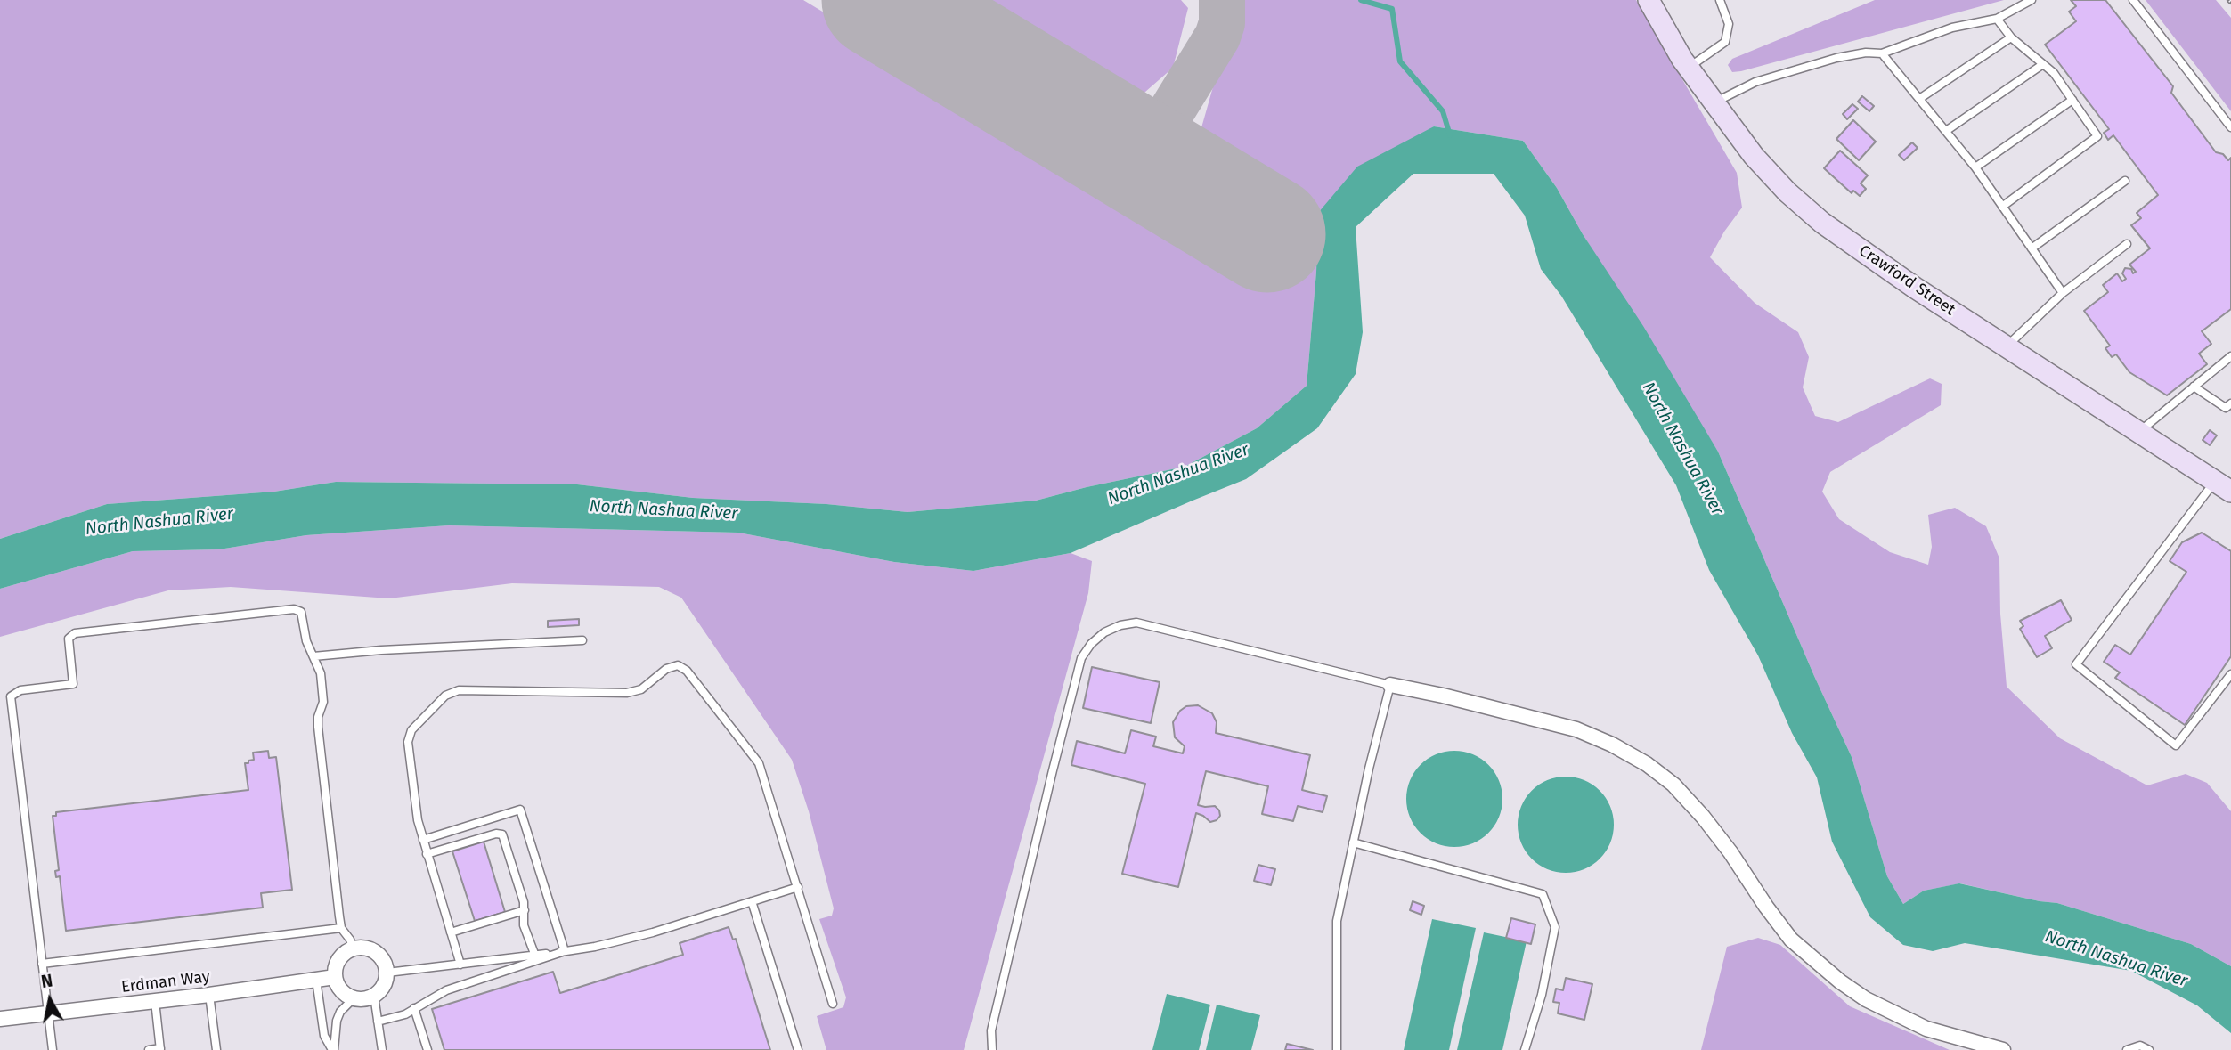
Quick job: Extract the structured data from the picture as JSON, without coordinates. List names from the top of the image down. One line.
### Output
{"streets":{"main road":["Crawford Street"],"street":["Erdman Way"]},"water":["North Nashua River"],"north":"top"}
